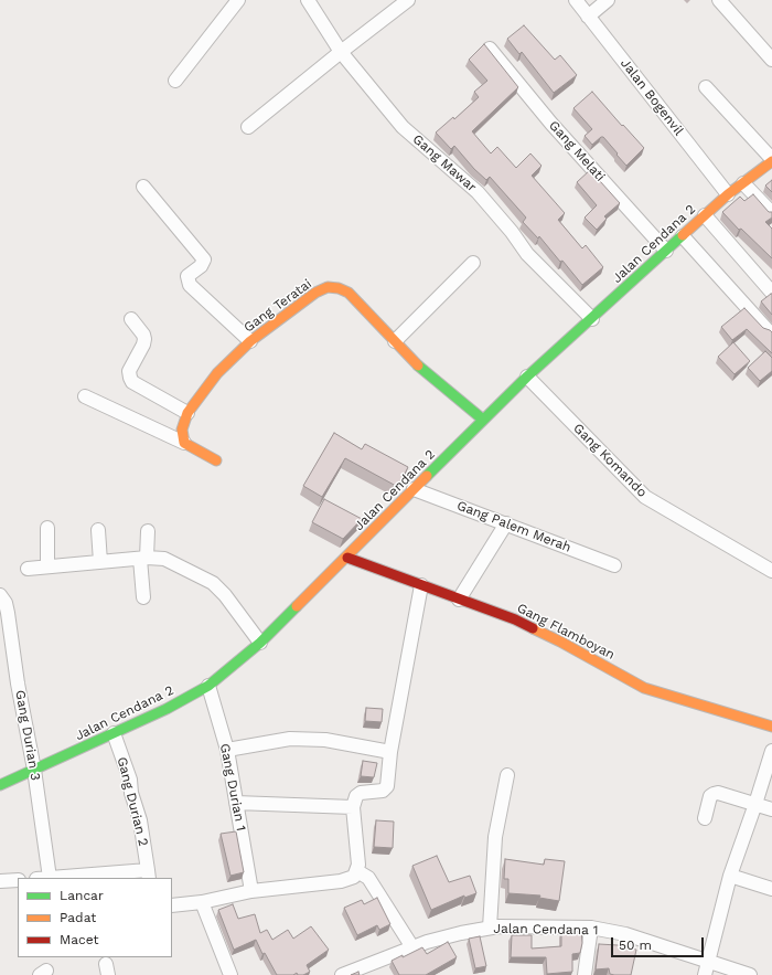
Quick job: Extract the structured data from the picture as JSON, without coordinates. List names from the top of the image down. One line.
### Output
{"streets":{"street":["Jalan Bogenvil","Gang Melati","Gang Mawar","Jalan Cendana 2","Gang Teratai","Gang Komando","Gang Palem Merah","Gang Flamboyan","Gang Durian 3","Gang Durian 1","Gang Durian 2","Jalan Cendana 1"]},"crossings":[["Jalan Bogenvil","Jalan Cendana 2"],["Gang Melati","Jalan Cendana 2"],["Gang Mawar","Jalan Cendana 2"],["Jalan Cendana 2","Gang Teratai"],["Jalan Cendana 2","Gang Komando"],["Jalan Cendana 2","Gang Palem Merah"],["Jalan Cendana 2","Gang Flamboyan"],["Jalan Cendana 2","Gang Durian 3"],["Jalan Cendana 2","Gang Durian 1"],["Jalan Cendana 2","Gang Durian 2"]],"legend":["Lancar","Padat","Macet"],"scale_bar":"50 m"}
